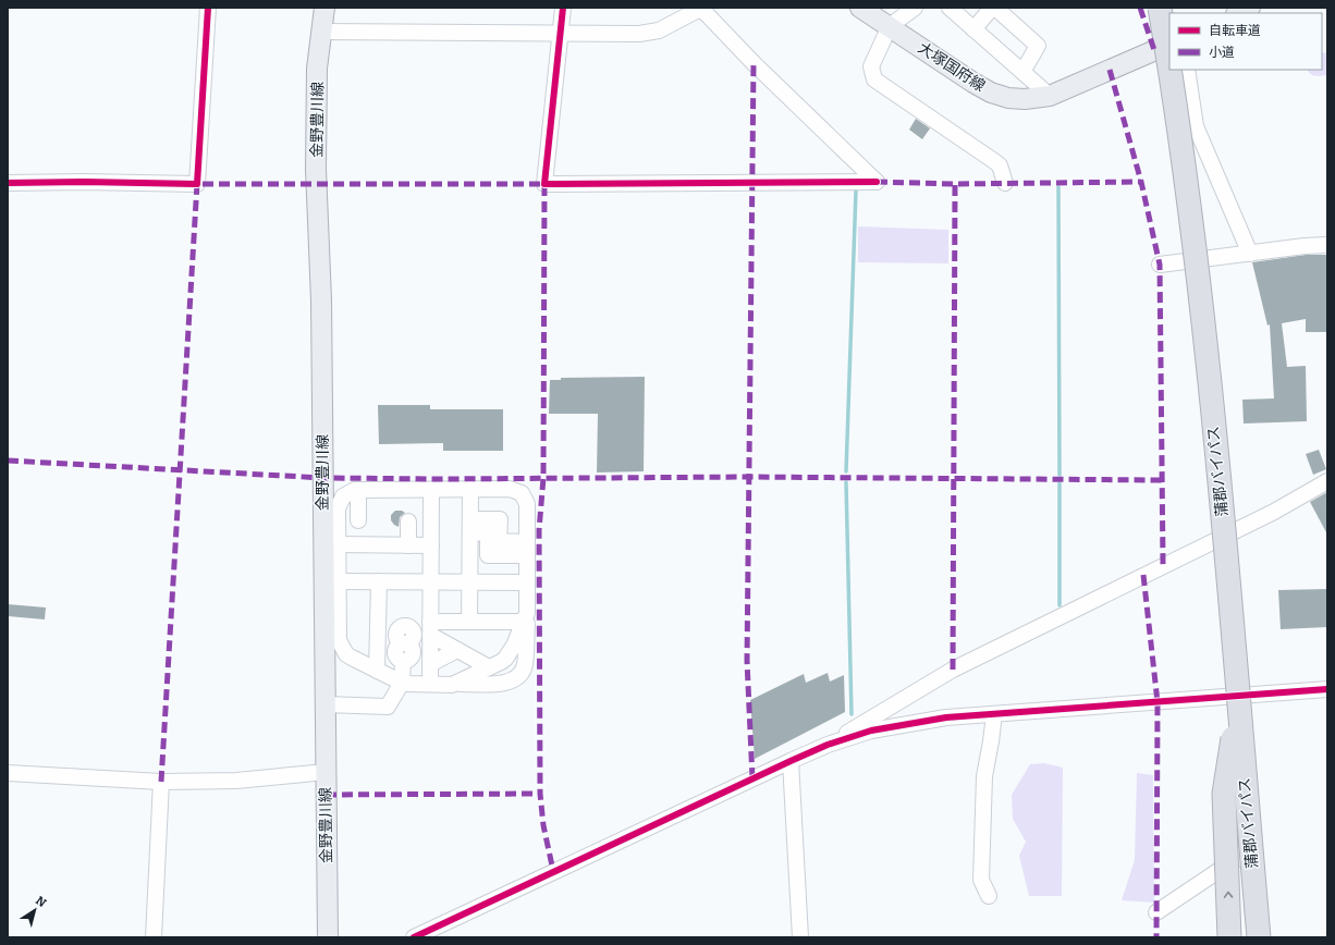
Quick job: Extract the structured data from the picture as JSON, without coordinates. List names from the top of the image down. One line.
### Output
{"streets":{"highway":["蒲郡バイパス"],"main road":["大塚国府線","金野豊川線"]},"legend":["自転車道","小道"],"north":"top right"}
